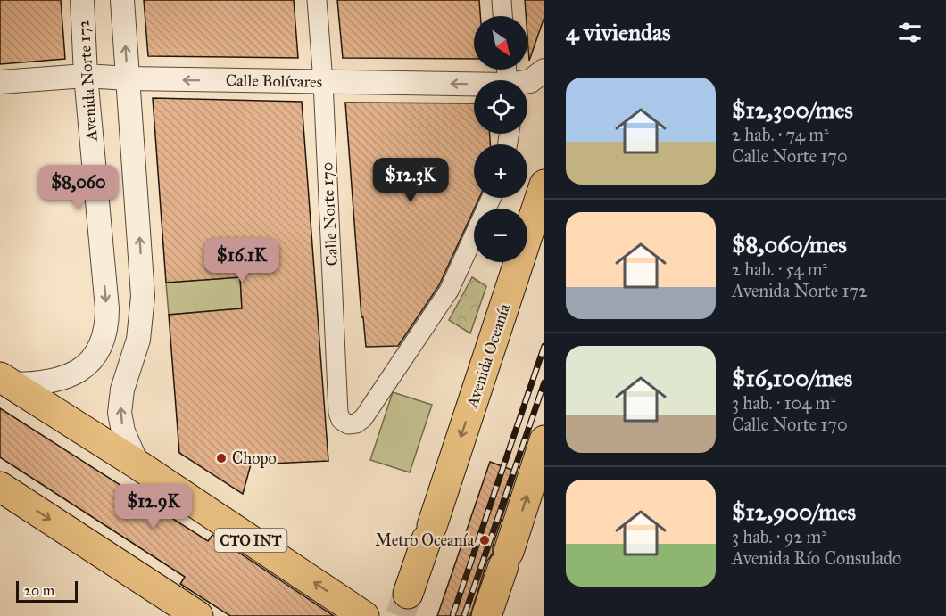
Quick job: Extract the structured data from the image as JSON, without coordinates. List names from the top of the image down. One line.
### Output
{"streets":{"highway":["Avenida Oceanía","CTO INT"],"street":["Avenida Norte 172","Calle Bolívares","Calle Norte 170"]},"crossings":[["Avenida Norte 172","Calle Bolívares"],["Avenida Norte 172","CTO INT"],["Calle Bolívares","Calle Norte 170"]],"one_way":["Calle Bolívares"],"places":["Chopo","Metro Oceanía"],"scale_bar":"20 m","north":"bottom right","page":{"heading":"4 viviendas","map_buttons":["+","−"],"list":[{"name":"$12,300/mes","note":"2 hab. · 74 m² · Calle Norte 170"},{"name":"$8,060/mes","note":"2 hab. · 54 m² · Avenida Norte 172"},{"name":"$16,100/mes","note":"3 hab. · 104 m² · Calle Norte 170"},{"name":"$12,900/mes","note":"3 hab. · 92 m² · Avenida Río Consulado"}],"price":["$12.3K","$8,060","$16.1K","$12.9K"],"scale":"20 m"}}
